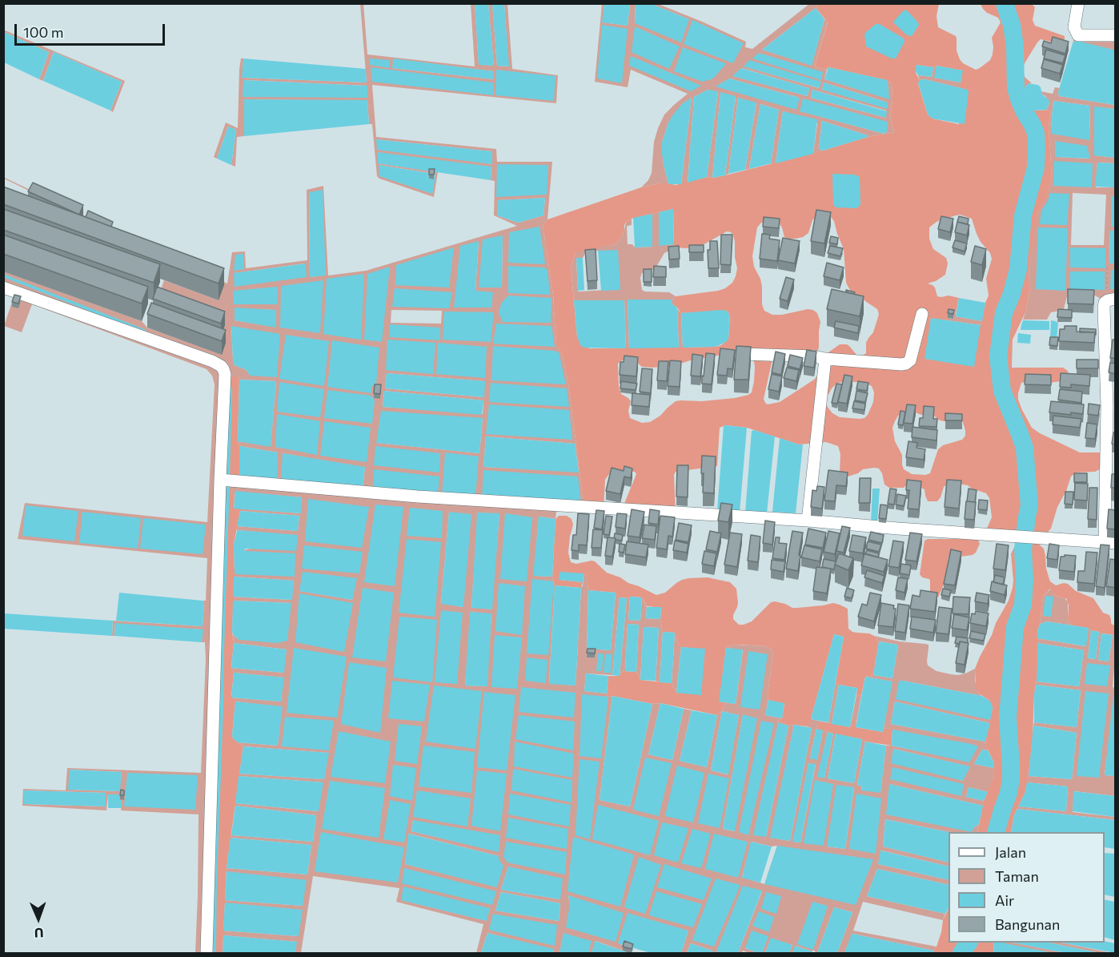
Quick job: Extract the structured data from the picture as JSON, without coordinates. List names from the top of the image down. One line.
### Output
{"legend":["Jalan","Taman","Air","Bangunan"],"scale_bar":"100 m","north":"bottom"}
